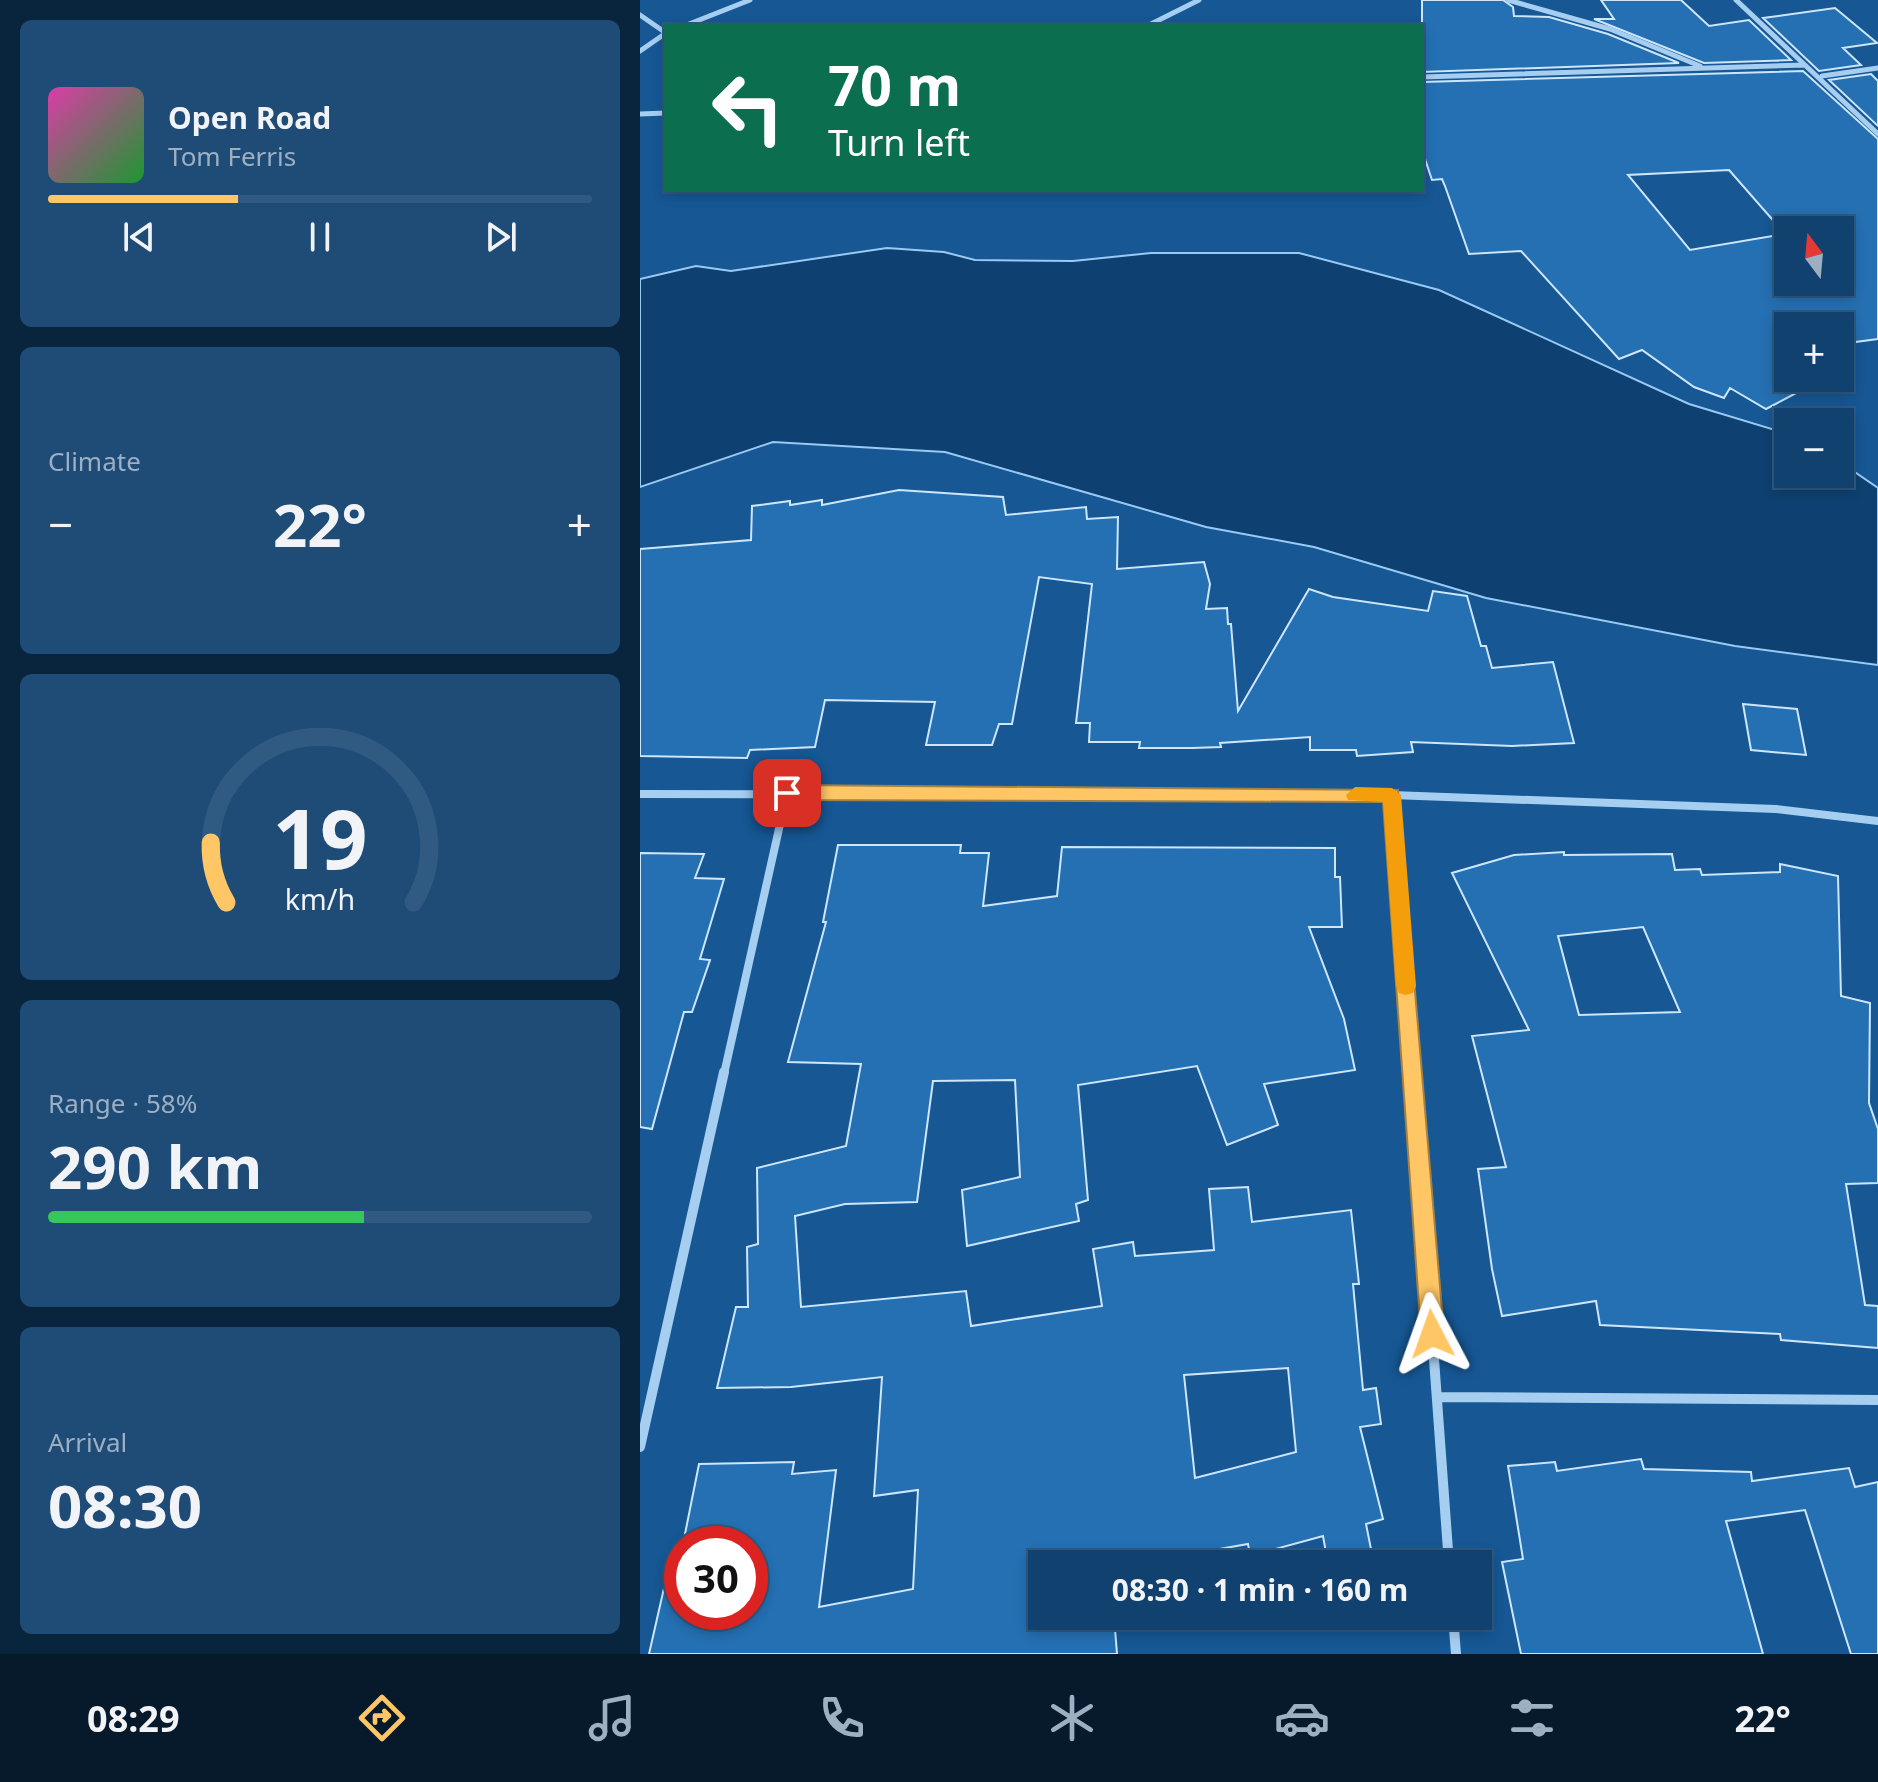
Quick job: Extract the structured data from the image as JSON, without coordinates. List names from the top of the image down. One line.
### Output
{"north":"top","page":{"turn":["70 m","Turn left"],"song":["Open Road","Tom Ferris"],"map_buttons":["+","−"],"tile":["Climate",["Range · 58%","290 km"],["Arrival","08:30"]],"heat":["−","22°","+"],"limit":"30","trip":"08:30 · 1 min · 160 m","tabs":["08:29","22°"],"gauge":["19","km/h"]}}
